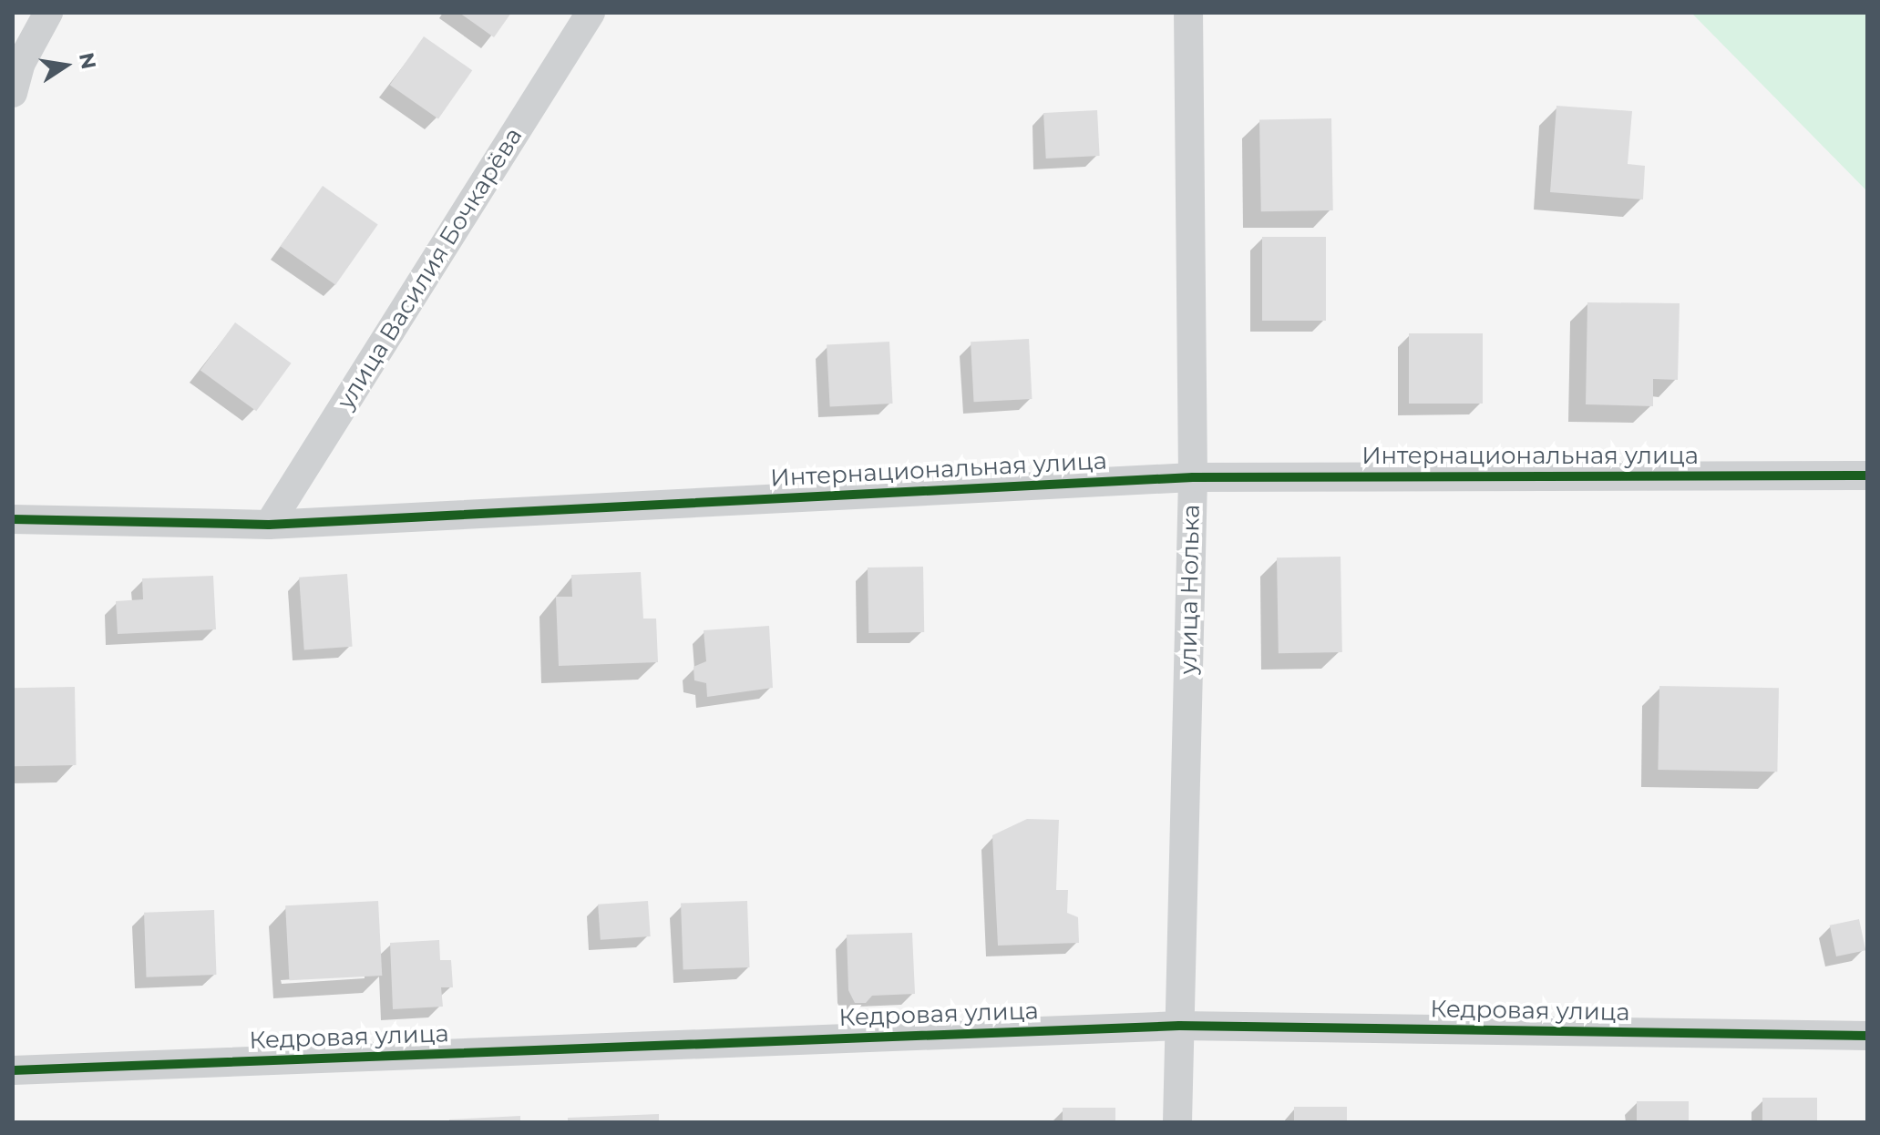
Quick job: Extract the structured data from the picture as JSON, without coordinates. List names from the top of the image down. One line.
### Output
{"streets":{"street":["улица Василия Бочкарёва","Интернациональная улица","улица Нолька","Кедровая улица"]},"crossings":[["улица Василия Бочкарёва","Интернациональная улица"],["Интернациональная улица","улица Нолька"],["улица Нолька","Кедровая улица"]],"north":"right"}
